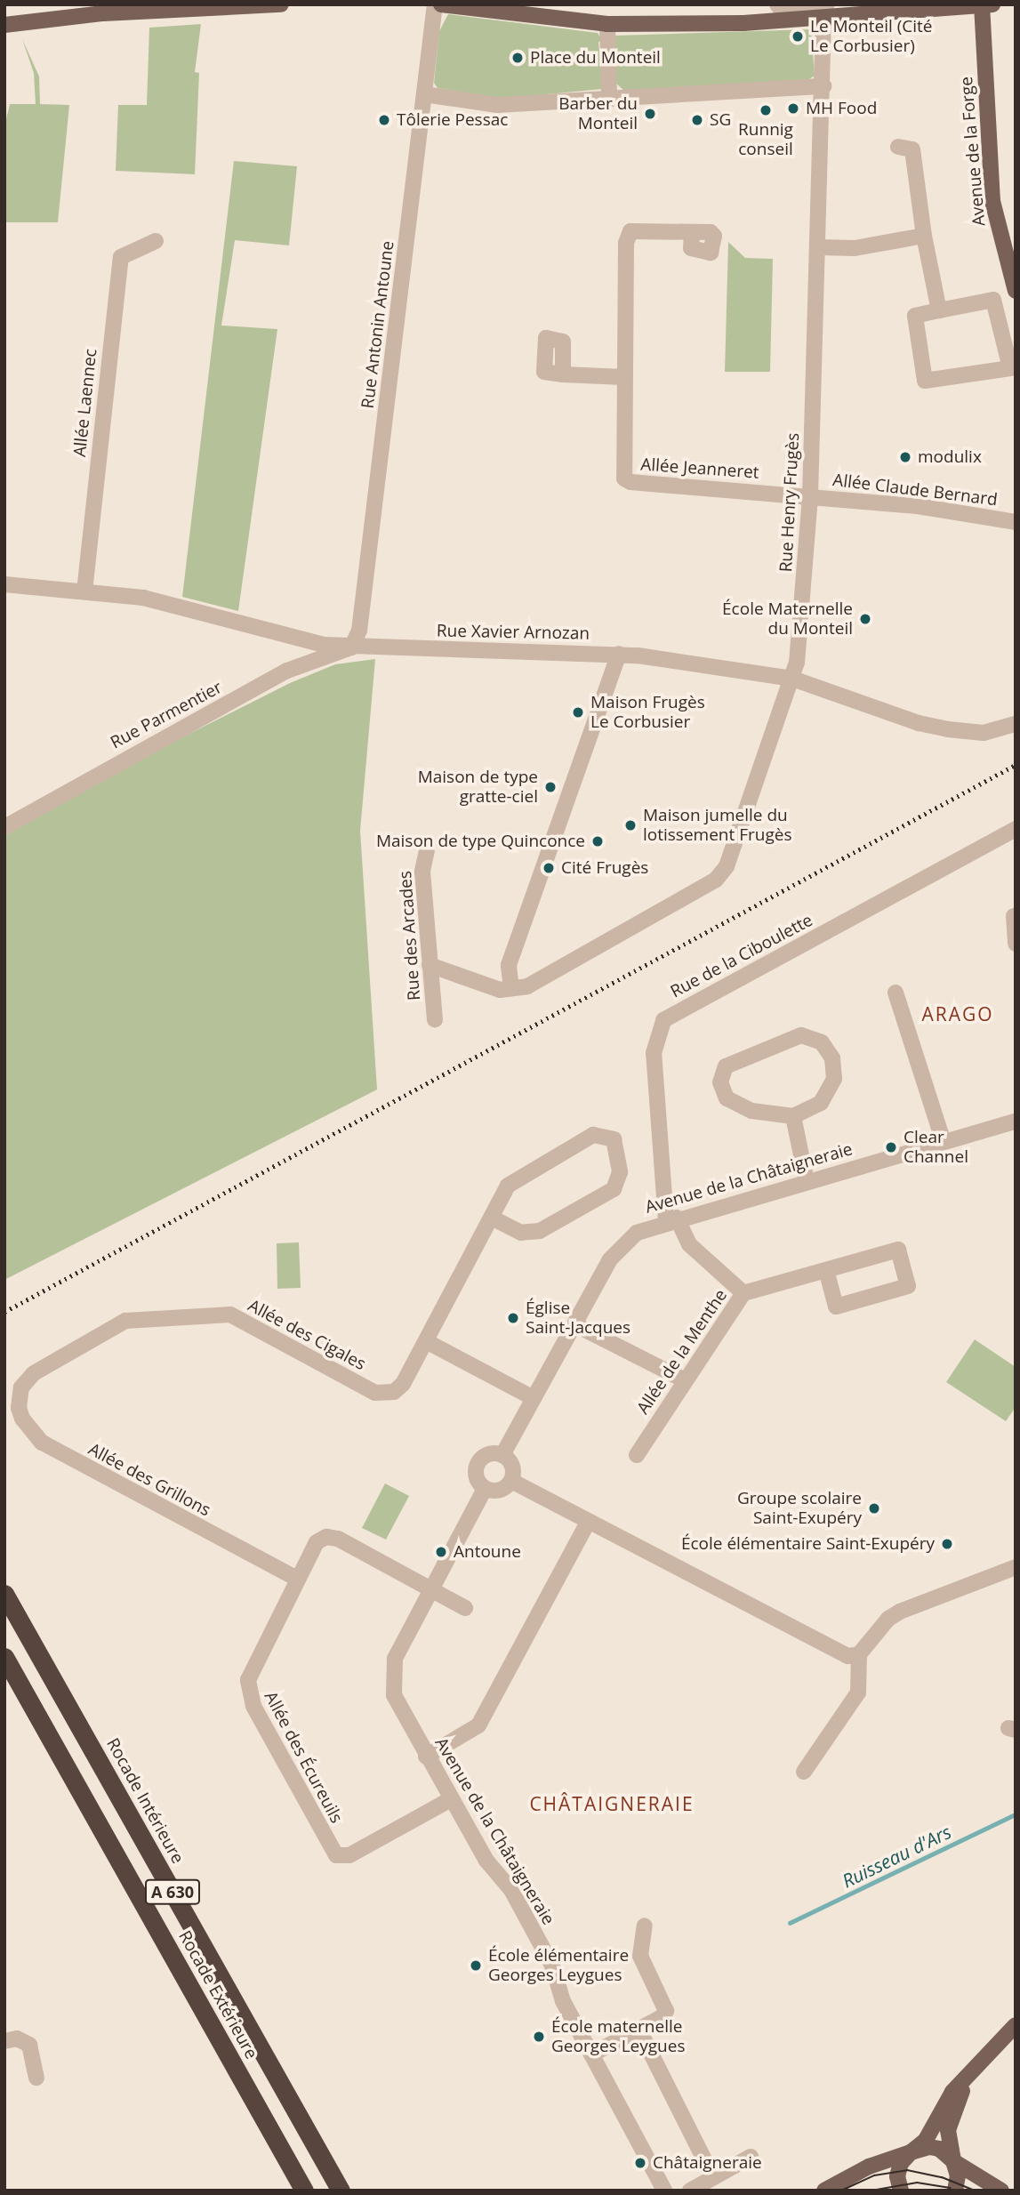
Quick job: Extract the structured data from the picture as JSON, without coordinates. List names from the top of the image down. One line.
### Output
{"streets":{"highway":["Rocade Intérieure","A 630","Rocade Extérieure"],"main road":["Avenue de la Forge"],"street":["Rue Antonin Antoune","Allée Laennec","Allée Jeanneret","Allée Claude Bernard","Rue Henry Frugès","Rue Xavier Arnozan","Rue Parmentier","Rue des Arcades","Rue de la Ciboulette","Avenue de la Châtaigneraie","Allée des Cigales","Allée de la Menthe","Allée des Grillons","Allée des Écureuils"]},"crossings":[["Rue Antonin Antoune","Rue Xavier Arnozan"],["Rue Antonin Antoune","Rue Parmentier"],["Allée Laennec","Rue Xavier Arnozan"],["Allée Jeanneret","Allée Claude Bernard"],["Allée Jeanneret","Rue Henry Frugès"],["Allée Claude Bernard","Rue Henry Frugès"],["Rue Henry Frugès","Rue Xavier Arnozan"],["Rue Henry Frugès","Rue des Arcades"],["Rue Xavier Arnozan","Rue Parmentier"],["Rue de la Ciboulette","Avenue de la Châtaigneraie"],["Rue de la Ciboulette","Allée de la Menthe"],["Avenue de la Châtaigneraie","Allée de la Menthe"],["Avenue de la Châtaigneraie","Allée des Écureuils"],["Allée des Cigales","Allée des Grillons"],["Allée des Grillons","Allée des Écureuils"]],"districts":["ARAGO","CHÂTAIGNERAIE"],"water":["Ruisseau d'Ars"],"places":["Le Monteil (Cité Le Corbusier)","Place du Monteil","MH Food","Runnig conseil","Barber du Monteil","Tôlerie Pessac","SG","modulix","École Maternelle du Monteil","Maison Frugès Le Corbusier","Maison de type gratte-ciel","Maison jumelle du lotissement Frugès","Maison de type Quinconce","Cité Frugès","Clear Channel","Église Saint-Jacques","Groupe scolaire Saint-Exupéry","École élémentaire Saint-Exupéry","Antoune","École élémentaire Georges Leygues","École maternelle Georges Leygues","Châtaigneraie"]}
